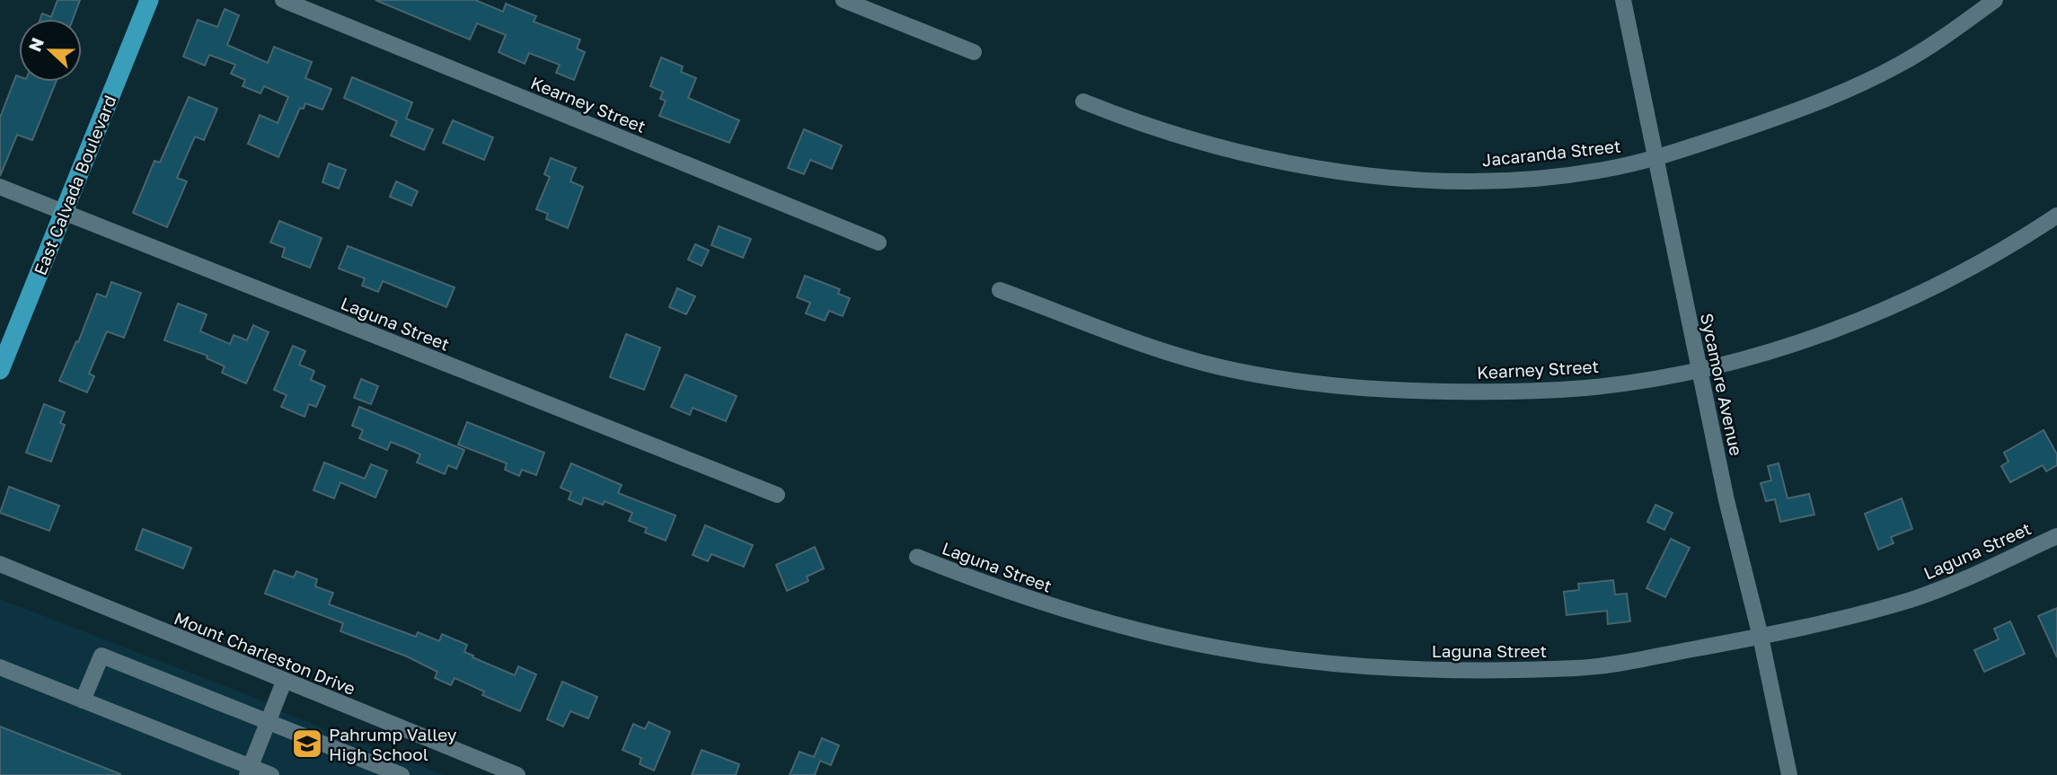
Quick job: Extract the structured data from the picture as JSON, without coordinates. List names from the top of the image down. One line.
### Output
{"streets":{"main road":["East Calvada Boulevard"],"street":["Kearney Street","Jacaranda Street","Laguna Street","Sycamore Avenue","Mount Charleston Drive"]},"crossings":[["Kearney Street","Sycamore Avenue"],["Jacaranda Street","Sycamore Avenue"],["East Calvada Boulevard","Laguna Street"],["Laguna Street","Sycamore Avenue"]],"places":{"school or university":["Pahrump Valley High School"]},"north":"left"}
